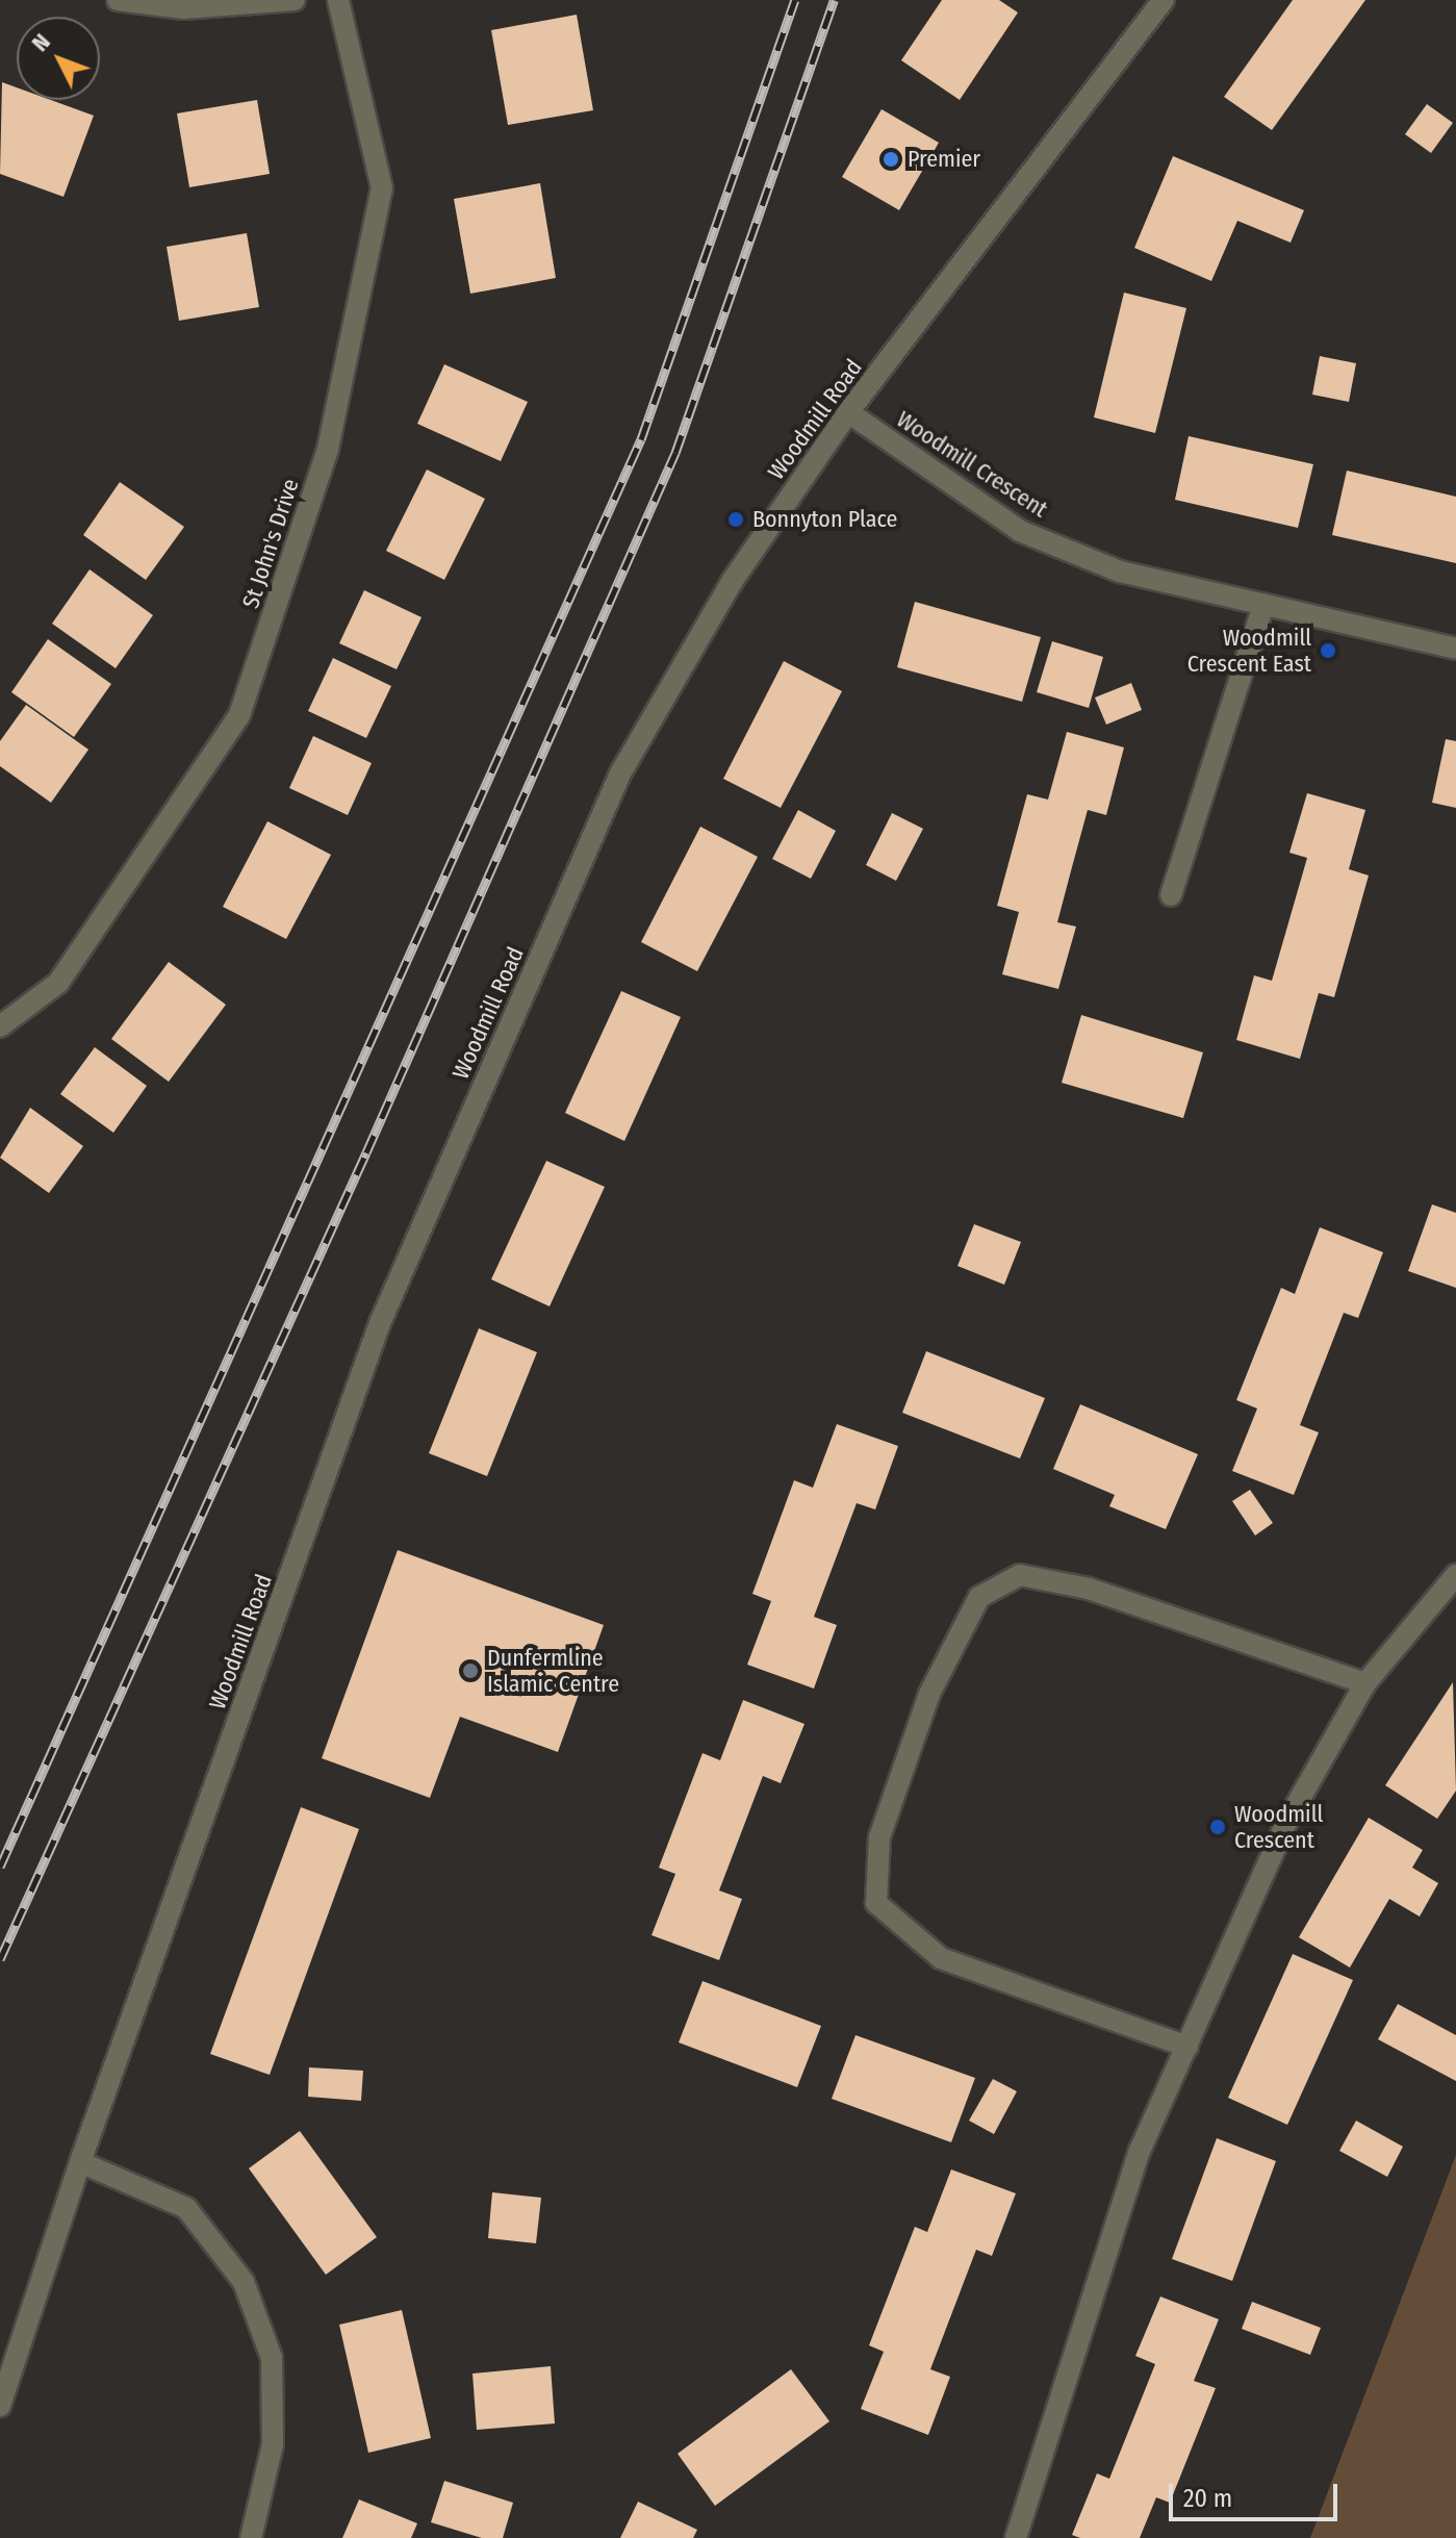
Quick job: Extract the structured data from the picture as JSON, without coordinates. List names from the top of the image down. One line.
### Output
{"streets":{"street":["Woodmill Road","Woodmill Crescent","St John's Drive"]},"crossings":[["Woodmill Road","Woodmill Crescent"]],"places":["Premier","Bonnyton Place","Woodmill Crescent East","Dunfermline Islamic Centre","Woodmill Crescent"],"scale_bar":"20 m","north":"top left"}
